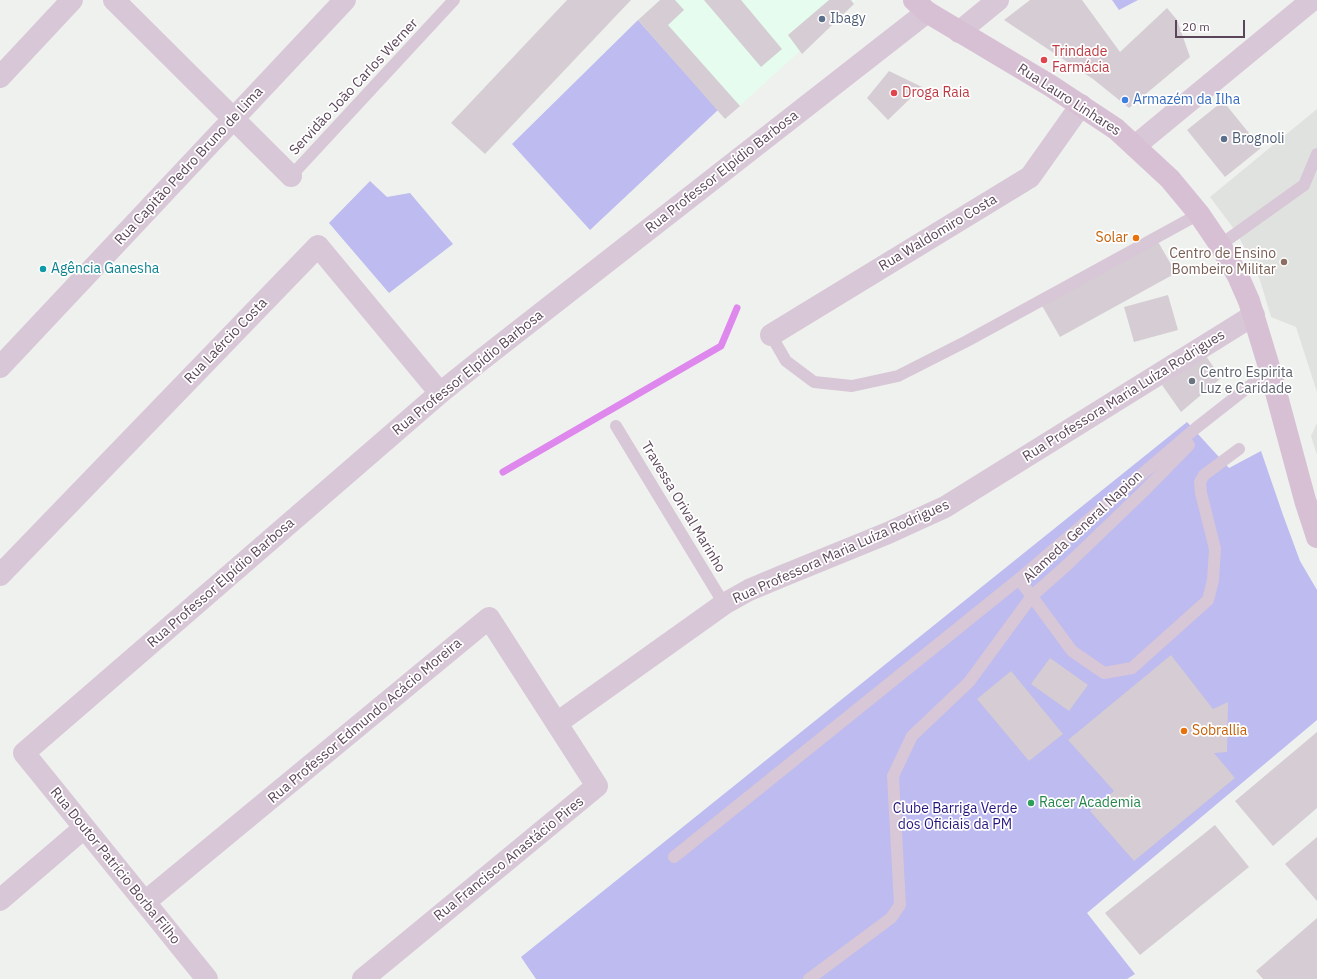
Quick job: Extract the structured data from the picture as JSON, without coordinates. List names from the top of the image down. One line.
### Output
{"streets":{"main road":["Rua Lauro Linhares"],"street":["Rua Capitão Pedro Bruno de Lima","Rua Professor Elpídio Barbosa","Rua Waldomiro Costa","Rua Laércio Costa","Rua Professora Maria Luíza Rodrigues","Rua Professor Edmundo Acácio Moreira","Rua Francisco Anastácio Pires","Rua Doutor Patrício Borba Filho"],"lane":["Servidão João Carlos Werner","Travessa Orival Marinho","Alameda General Napion"]},"crossings":[["Rua Lauro Linhares","Rua Professor Elpídio Barbosa"],["Rua Lauro Linhares","Rua Waldomiro Costa"],["Rua Lauro Linhares","Rua Professora Maria Luíza Rodrigues"],["Rua Professor Elpídio Barbosa","Rua Laércio Costa"],["Rua Professor Elpídio Barbosa","Rua Doutor Patrício Borba Filho"],["Rua Professora Maria Luíza Rodrigues","Travessa Orival Marinho"],["Rua Professora Maria Luíza Rodrigues","Rua Professor Edmundo Acácio Moreira"],["Rua Professora Maria Luíza Rodrigues","Rua Francisco Anastácio Pires"],["Rua Professor Edmundo Acácio Moreira","Rua Francisco Anastácio Pires"],["Rua Professor Edmundo Acácio Moreira","Rua Doutor Patrício Borba Filho"]],"parks":["Clube Barriga Verde dos Oficiais da PM"],"places":["Ibagy","Trindade Farmácia","Droga Raia","Armazém da Ilha","Brognoli","Solar","Centro de Ensino Bombeiro Militar","Agência Ganesha","Centro Espirita Luz e Caridade","Sobrallia","Racer Academia"],"scale_bar":"20 m"}
